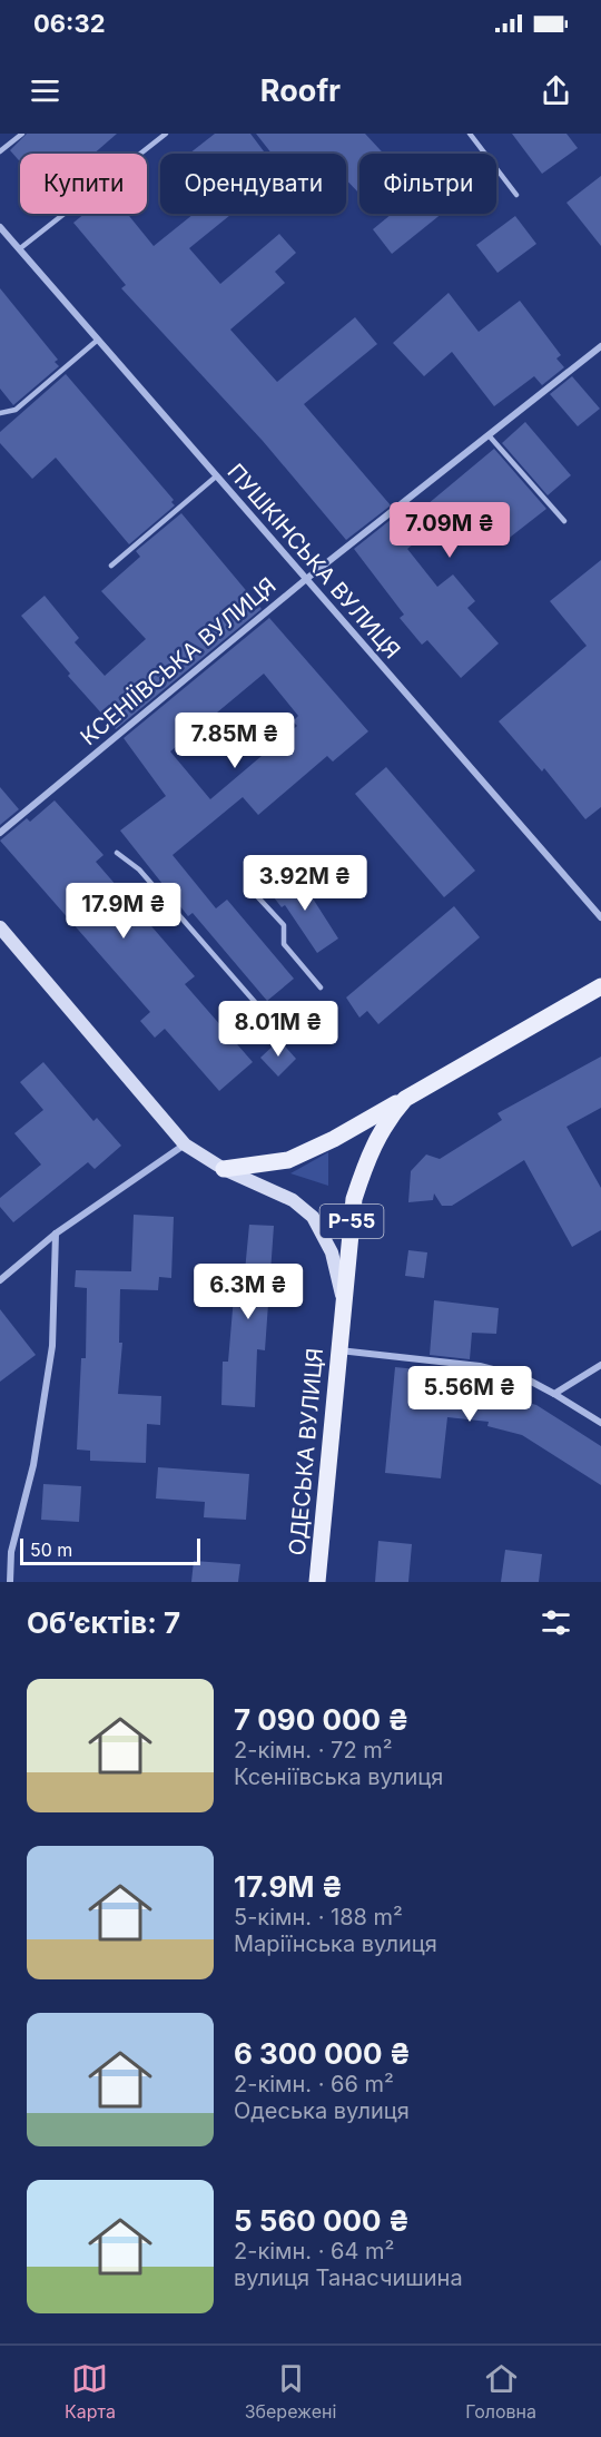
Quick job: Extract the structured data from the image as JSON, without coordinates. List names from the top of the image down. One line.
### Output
{"streets":{"main road":["Р-55","ОДЕСЬКА ВУЛИЦЯ"],"street":["ПУШКІНСЬКА ВУЛИЦЯ","КСЕНІЇВСЬКА ВУЛИЦЯ"]},"crossings":[["ПУШКІНСЬКА ВУЛИЦЯ","КСЕНІЇВСЬКА ВУЛИЦЯ"]],"scale_bar":"50 m","page":{"status":"06:32","header":"Roofr","chip":["Купити","Орендувати","Фільтри"],"price":["7.09M ₴","7.85M ₴","3.92M ₴","17.9M ₴","8.01M ₴","6.3M ₴","5.56M ₴"],"scale":"50 m","heading":"Об’єктів: 7","list":[{"name":"7 090 000 ₴","note":"2-кімн. · 72 m² · Ксеніївська вулиця"},{"name":"17.9M ₴","note":"5-кімн. · 188 m² · Маріїнська вулиця"},{"name":"6 300 000 ₴","note":"2-кімн. · 66 m² · Одеська вулиця"},{"name":"5 560 000 ₴","note":"2-кімн. · 64 m² · вулиця Танасчишина"}],"tabs":["Карта","Збережені","Головна"]}}
